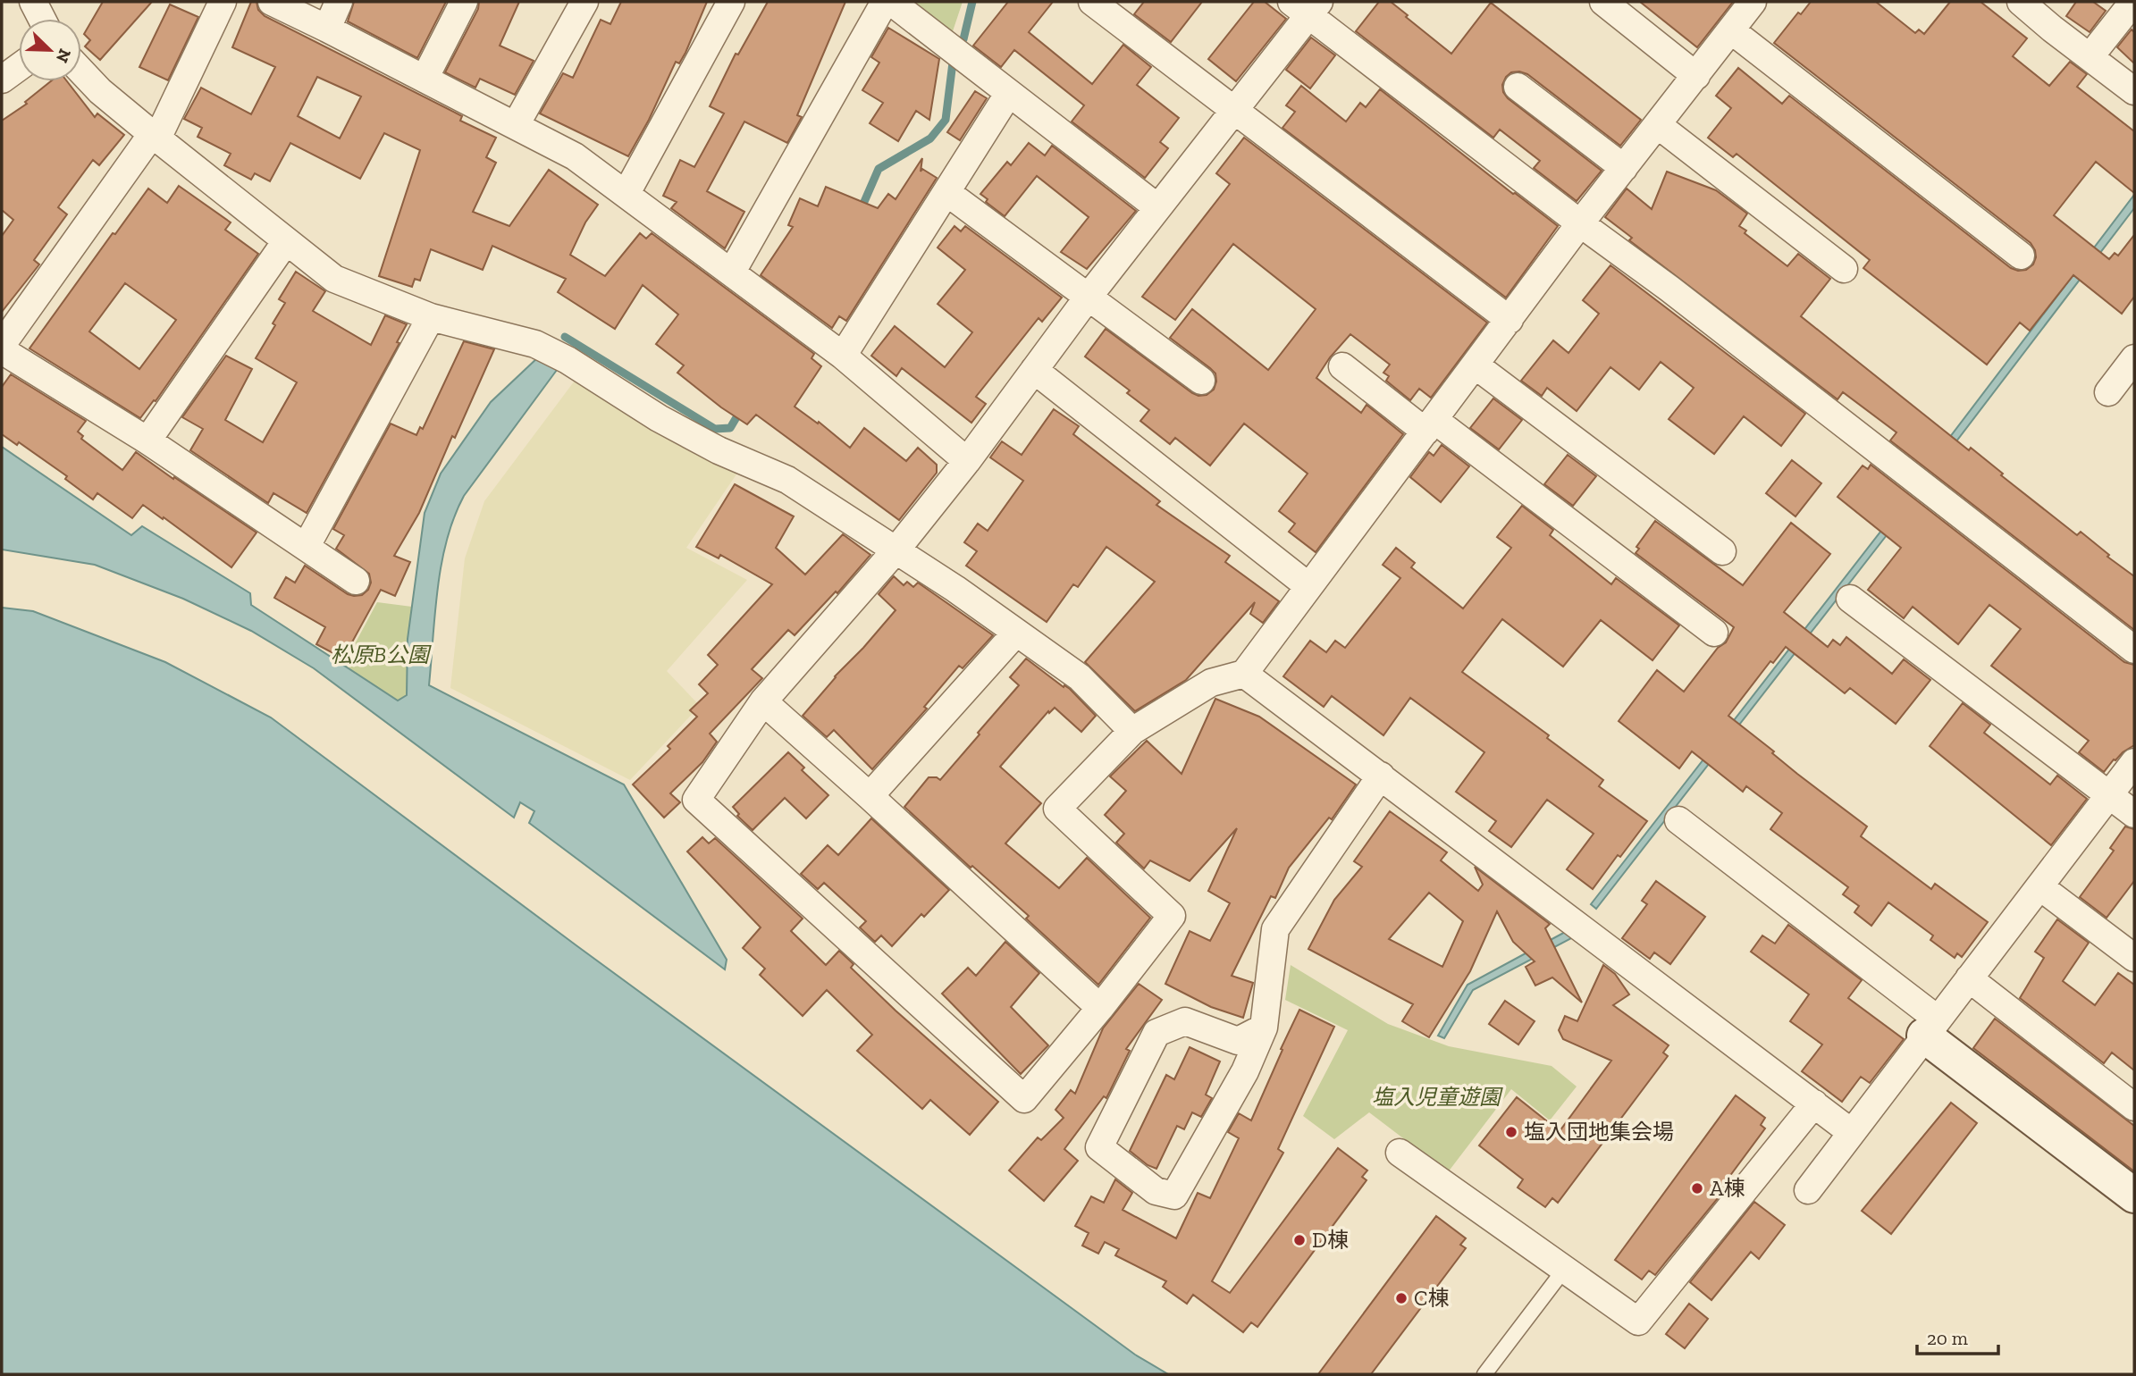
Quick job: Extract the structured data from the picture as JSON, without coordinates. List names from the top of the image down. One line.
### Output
{"parks":["松原B公園","塩入児童遊園"],"places":["塩入団地集会場","A棟","D棟","C棟"],"scale_bar":"20 m","north":"bottom right"}
